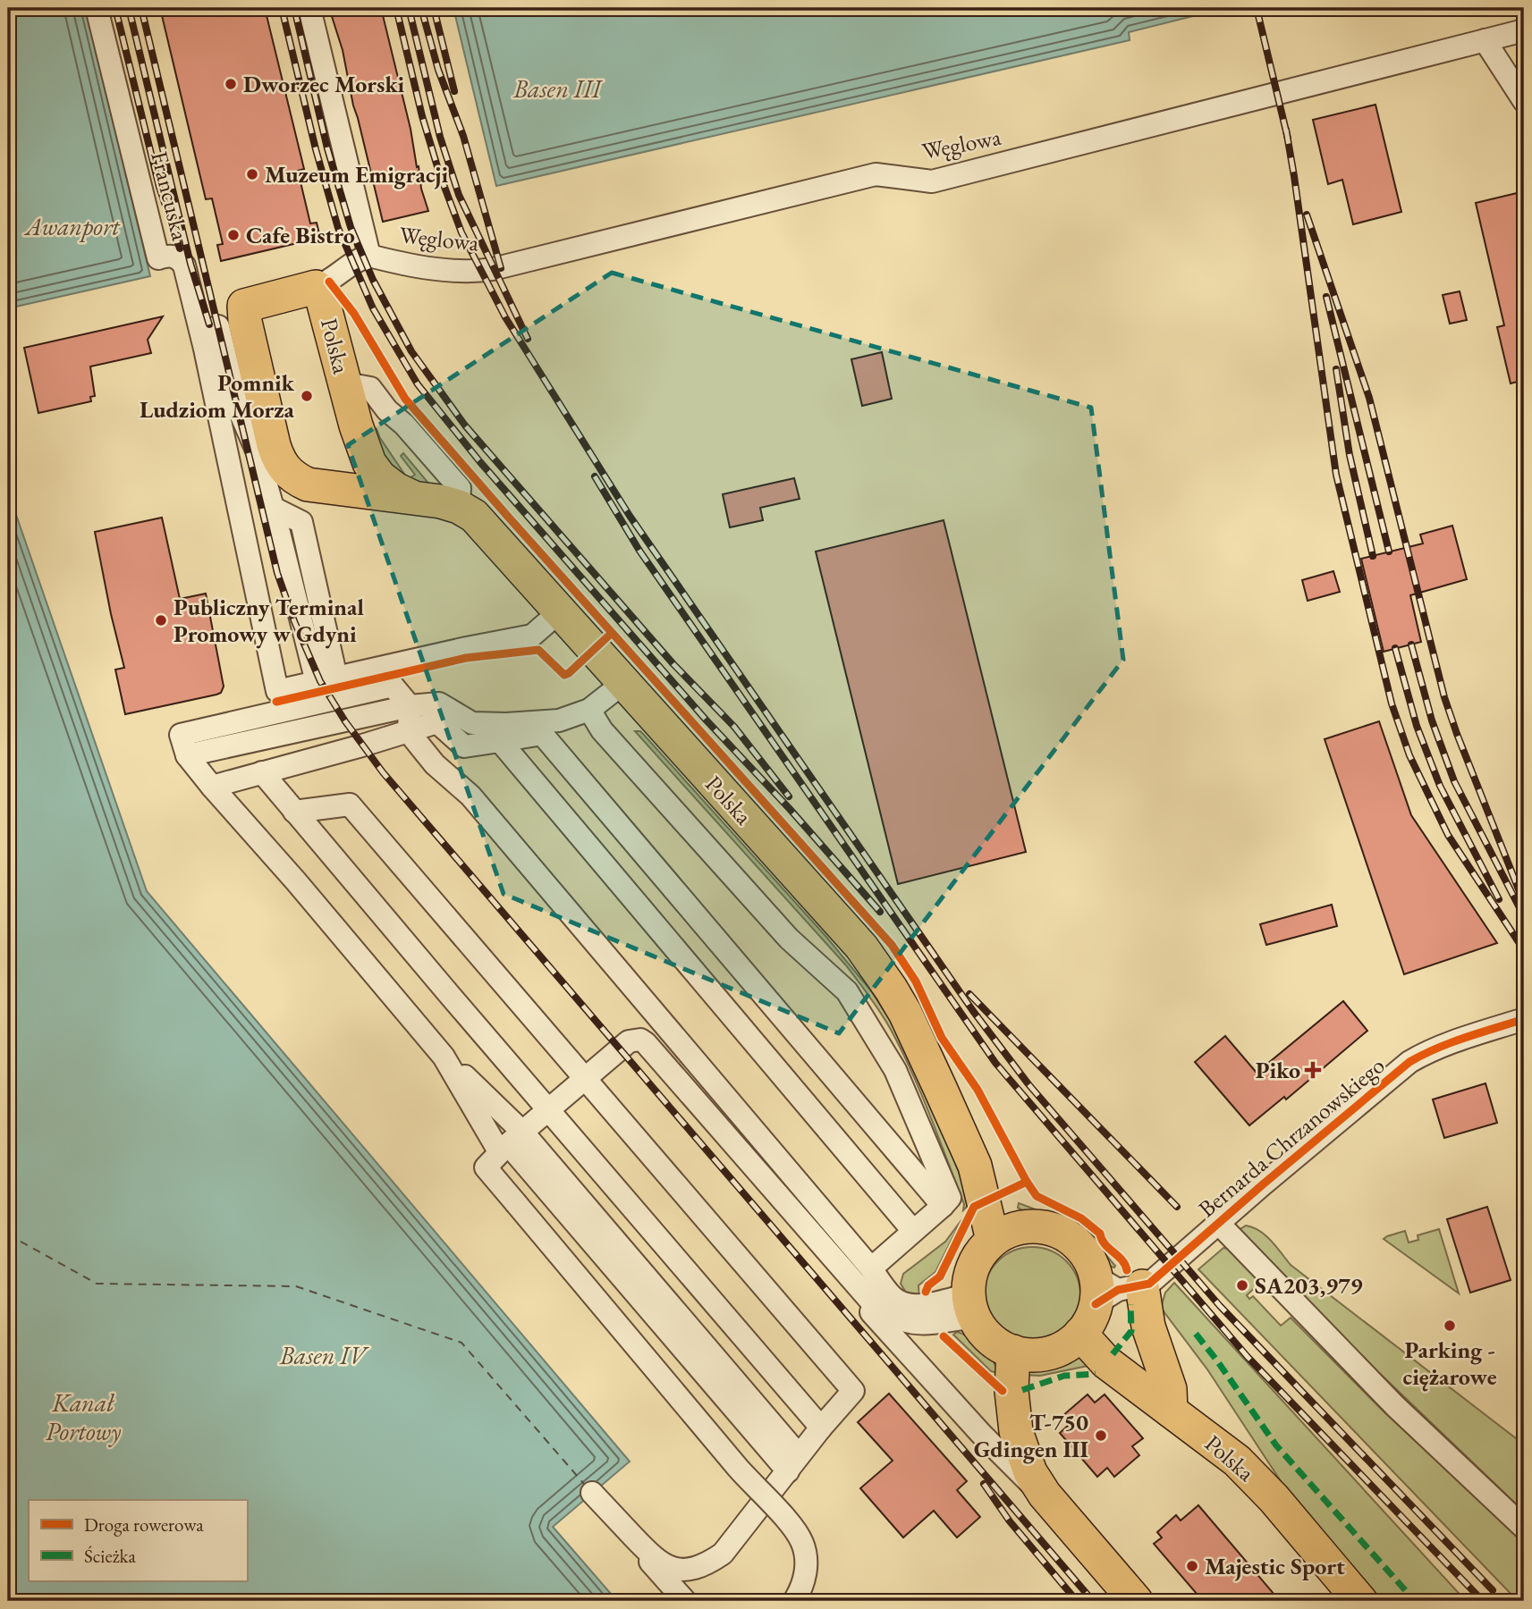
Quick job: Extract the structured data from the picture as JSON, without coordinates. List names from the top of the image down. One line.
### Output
{"streets":{"highway":["Polska"],"street":["Węglowa","Francuska","Bernarda Chrzanowskiego"]},"crossings":[["Francuska","Polska"],["Polska","Bernarda Chrzanowskiego"]],"water":["Basen III","Awanport","Basen IV","Kanał Portowy"],"places":{"other":["Dworzec Morski","Muzeum Emigracji","Cafe Bistro","Pomnik Ludziom Morza","Publiczny Terminal Promowy w Gdyni","SA203,979","Parking - ciężarowe","T-750 Gdingen III","Majestic Sport"],"health":["Piko"]},"legend":["Droga rowerowa","Ścieżka"]}
